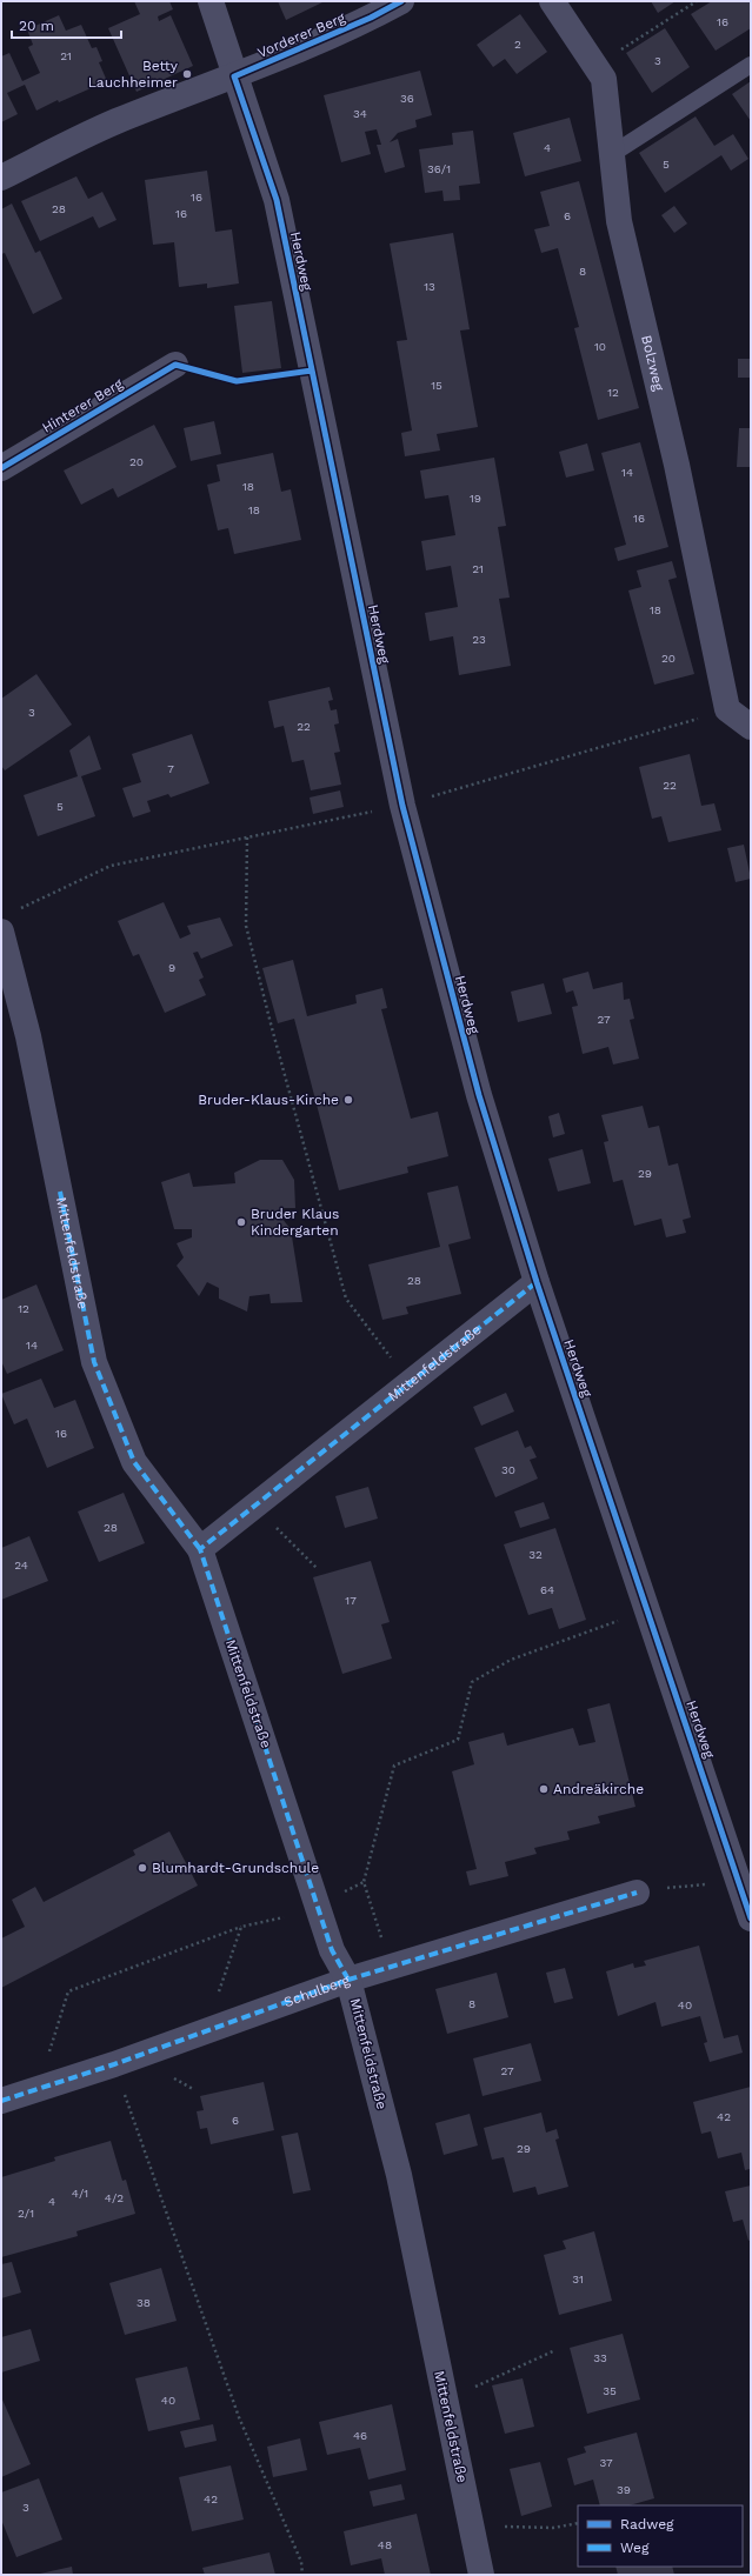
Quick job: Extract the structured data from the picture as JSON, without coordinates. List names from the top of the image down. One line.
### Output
{"streets":{"street":["Vorderer Berg","Herdweg","Bolzweg","Hinterer Berg","Mittenfeldstraße","Schulberg"]},"crossings":[["Vorderer Berg","Herdweg"],["Herdweg","Mittenfeldstraße"],["Mittenfeldstraße","Schulberg"]],"places":["Betty Lauchheimer","Bruder-Klaus-Kirche","Bruder Klaus Kindergarten","Andreäkirche","Blumhardt-Grundschule"],"house_numbers":["16","2","21","3","36","34","4","5","36/1","16","28","16","6","8","13","10","15","12","20","14","18","19","18","16","21","18","23","20","3","22","7","22","5","9","27","29","28","12","14","16","30","28","32","24","64","17","8","40","27","42","6","29","4/1","4/2","4","2/1","31","38","33","35","40","46","37","39","42","3","48"],"legend":["Radweg","Weg"],"scale_bar":"20 m"}
